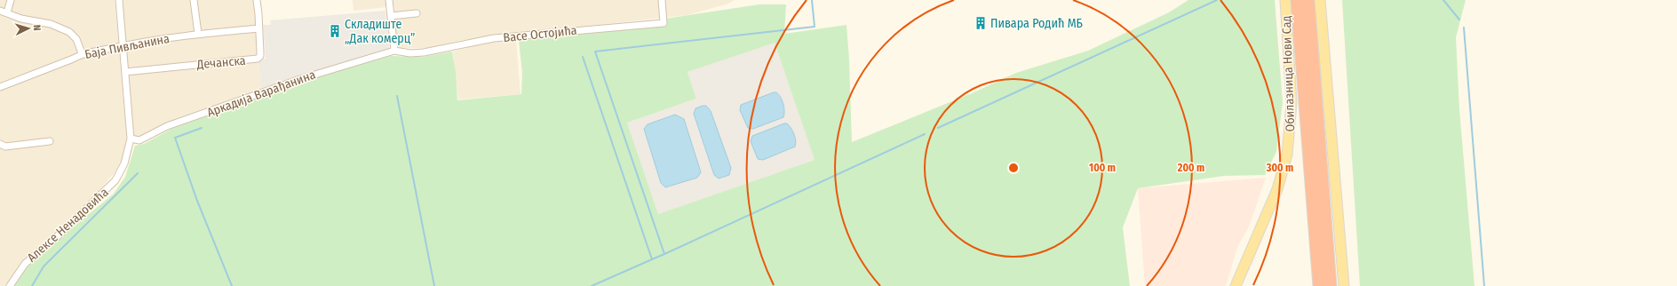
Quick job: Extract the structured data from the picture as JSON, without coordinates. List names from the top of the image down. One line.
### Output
{"streets":{"main road":["Обилазница Нови Сад"],"street":["Васе Остојића","Баја Пивљанина","Дечанска","Аркадија Варађанина","Алексе Ненадовића"]},"crossings":[["Васе Остојића","Аркадија Варађанина"],["Баја Пивљанина","Дечанска"],["Аркадија Варађанина","Алексе Ненадовића"]],"places":{"building":["Пивара Родић МБ","Складиште „Дак комерц”"]},"north":"right","rings":["100 m","200 m","300 m"]}
